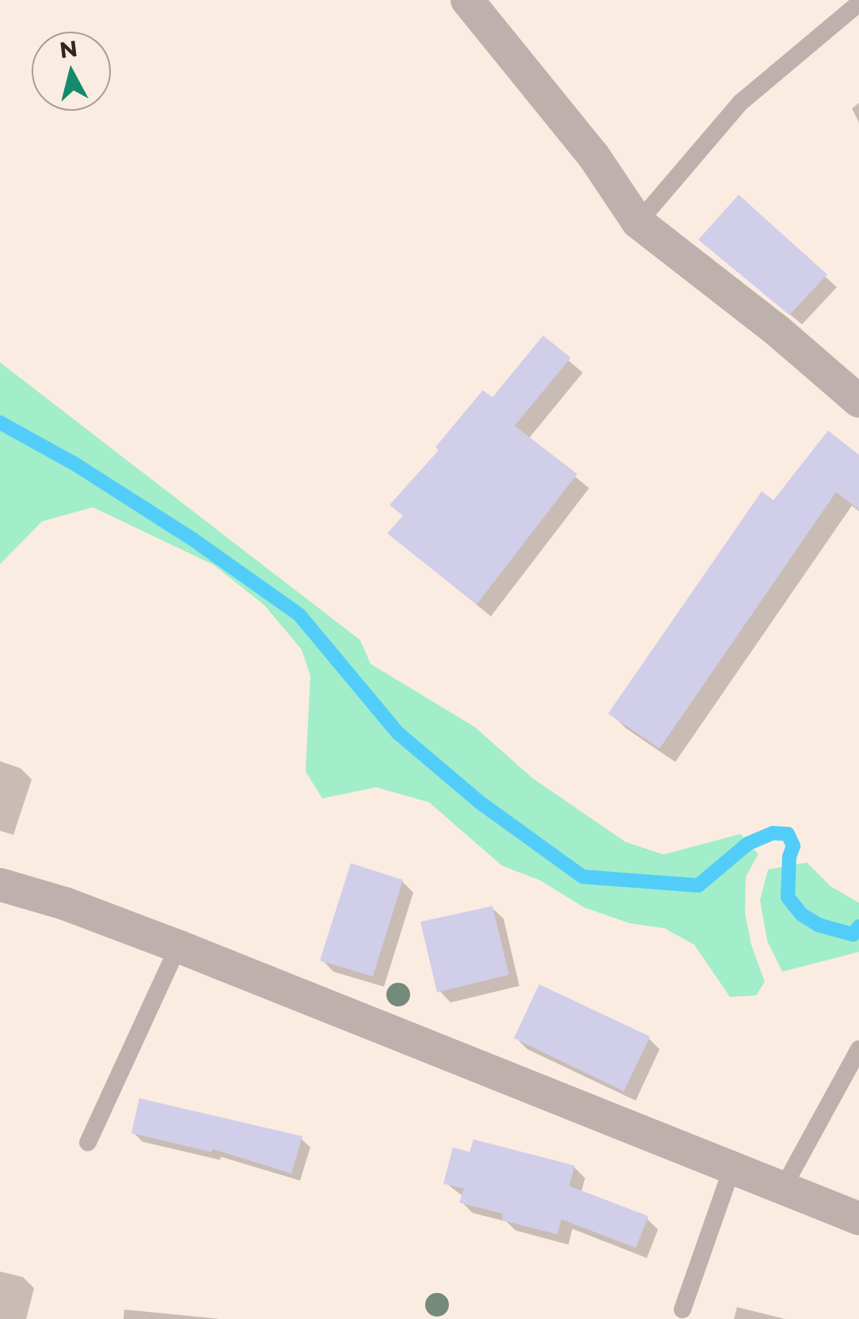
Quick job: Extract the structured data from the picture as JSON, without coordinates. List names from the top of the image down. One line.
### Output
{"north":"top"}
